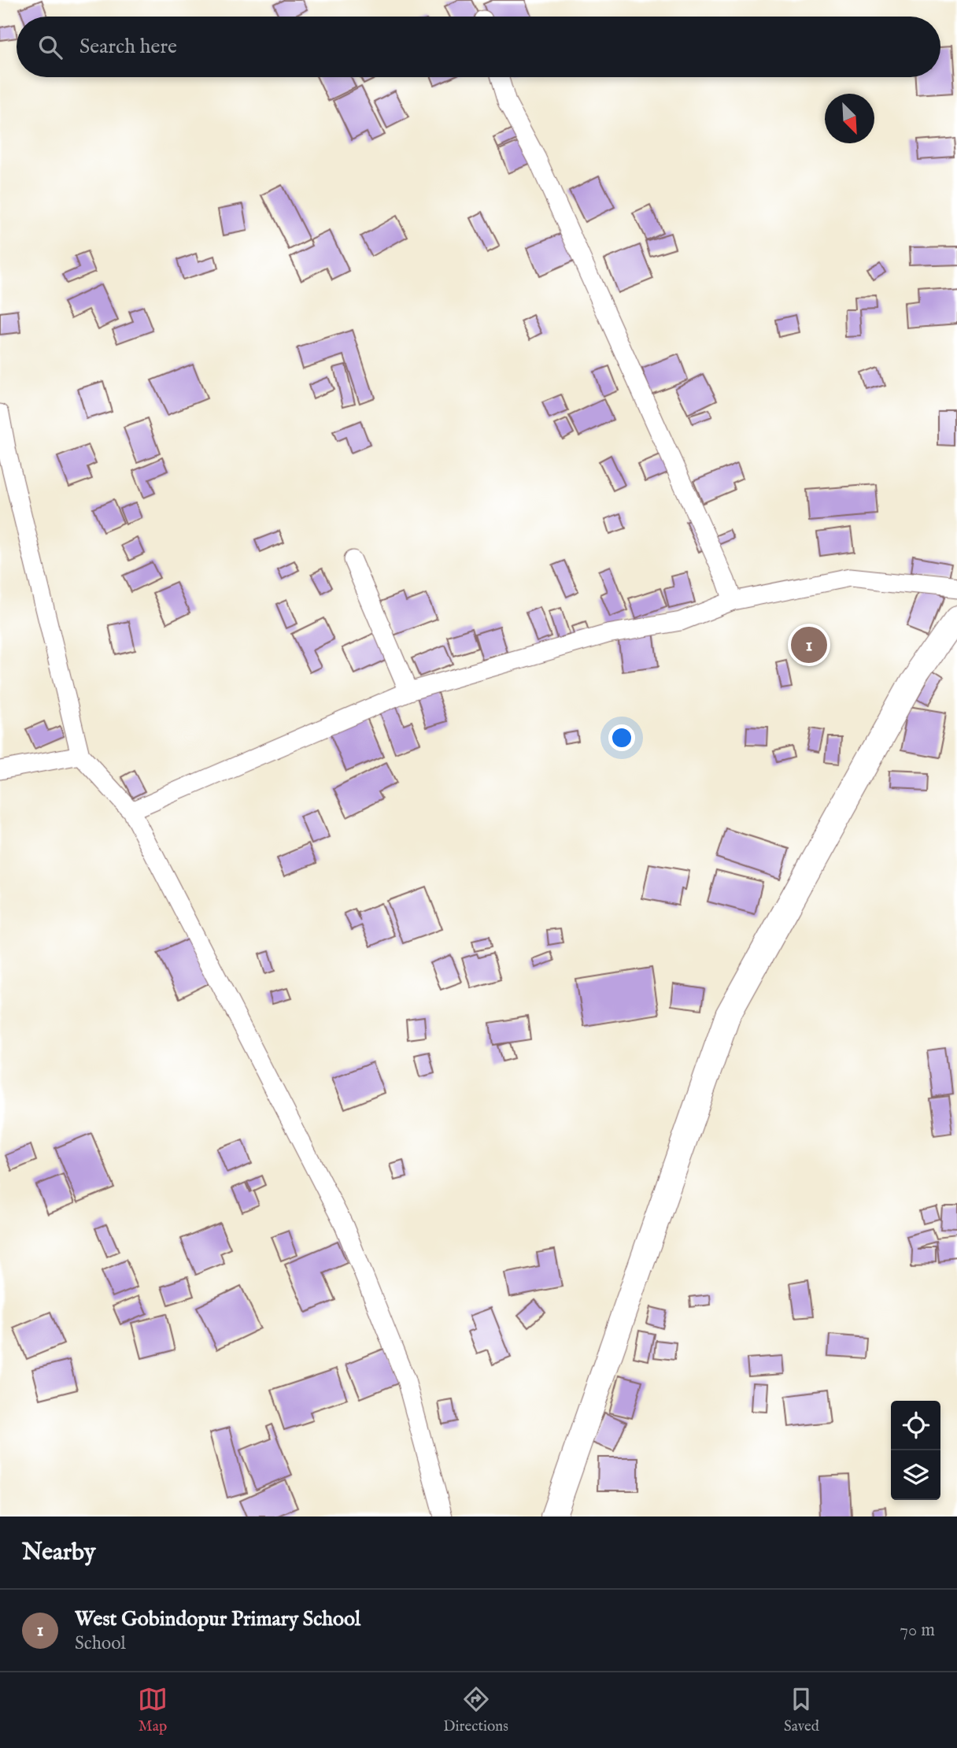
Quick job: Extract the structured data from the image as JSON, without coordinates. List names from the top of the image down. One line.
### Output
{"north":"bottom right","page":{"search":"Search here","pins":"1","heading":"Nearby","list":[{"mark":"1","name":"West Gobindopur Primary School","note":"School","value":"70 m"}],"nav":["Map","Directions","Saved"]}}
